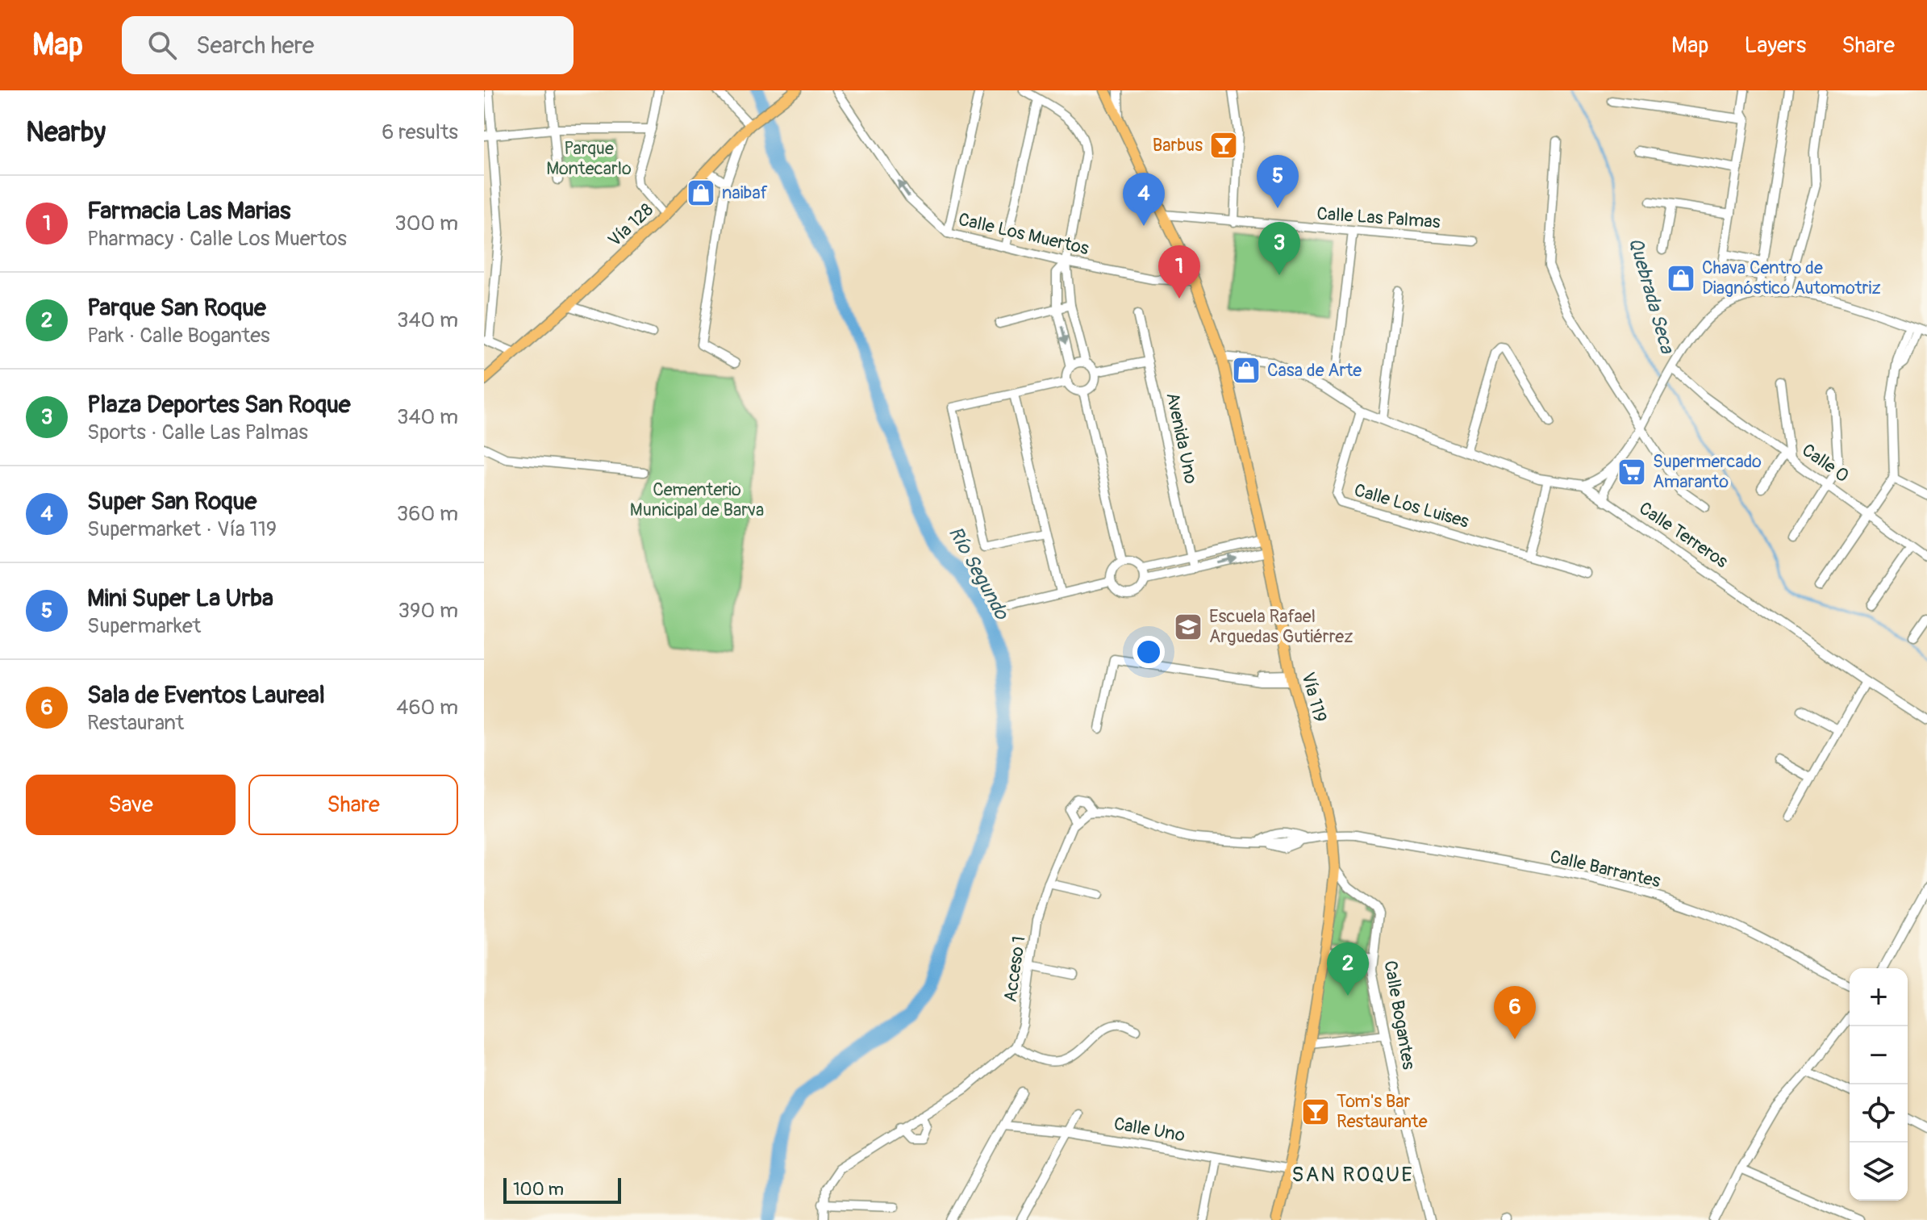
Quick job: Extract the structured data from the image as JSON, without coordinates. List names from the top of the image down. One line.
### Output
{"streets":{"main road":["Vía 128","Vía 119"],"street":["Calle Las Palmas","Calle Los Muertos","Avenida Uno","Calle 0","Calle Los Luises","Calle Terreros","Calle Barrantes","Acceso 1","Calle Bogantes","Calle Uno"]},"crossings":[["Calle Las Palmas","Vía 119"],["Calle Los Muertos","Vía 119"],["Vía 119","Calle Barrantes"],["Vía 119","Calle Bogantes"],["Vía 119","Calle Uno"]],"one_way":["Calle Los Muertos"],"districts":["SAN ROQUE"],"water":["Quebrada Seca","Río Segundo"],"parks":["Parque Montecarlo","Cementerio Municipal de Barva"],"places":{"bar":["Barbus","Tom's Bar Restaurante"],"shop":["naibaf","Chava Centro de Diagnóstico Automotriz","Casa de Arte"],"supermarket":["Supermercado Amaranto"],"school or university":["Escuela Rafael Arguedas Gutiérrez"]},"scale_bar":"100 m","page":{"header":"Map","search":"Search here","nav":["Map","Layers","Share"],"heading":["Nearby","6 results"],"pins":["5","4","3","1","2","6"],"list":[{"mark":"1","name":"Farmacia Las Marias","note":"Pharmacy · Calle Los Muertos","value":"300 m"},{"mark":"2","name":"Parque San Roque","note":"Park · Calle Bogantes","value":"340 m"},{"mark":"3","name":"Plaza Deportes San Roque","note":"Sports · Calle Las Palmas","value":"340 m"},{"mark":"4","name":"Super San Roque","note":"Supermarket · Vía 119","value":"360 m"},{"mark":"5","name":"Mini Super La Urba","note":"Supermarket","value":"390 m"},{"mark":"6","name":"Sala de Eventos Laureal","note":"Restaurant","value":"460 m"}],"buttons":["Save","Share"],"map_buttons":["+","−"],"scale":"100 m"}}
